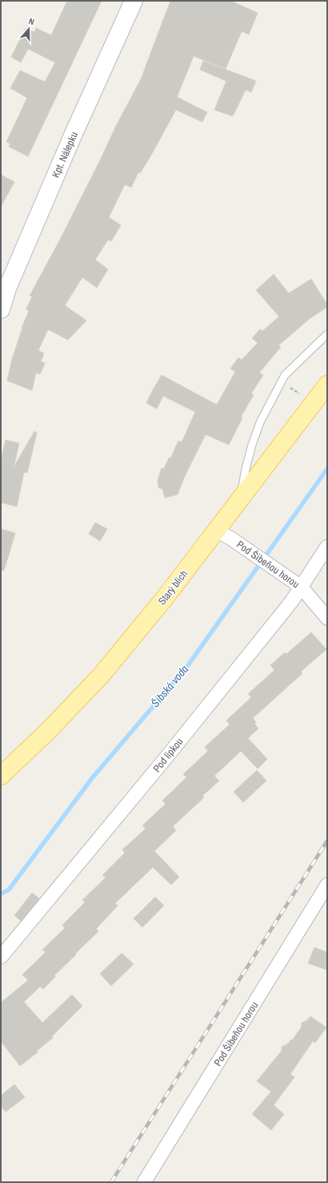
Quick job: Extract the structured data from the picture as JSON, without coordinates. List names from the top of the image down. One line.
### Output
{"streets":{"main road":["Starý blich"],"street":["Kpt. Nálepku","Pod Šibeňou horou","Pod lipkou"]},"crossings":[["Pod Šibeňou horou","Starý blich"],["Pod Šibeňou horou","Pod lipkou"]],"water":["Šibská voda"],"north":"top"}
